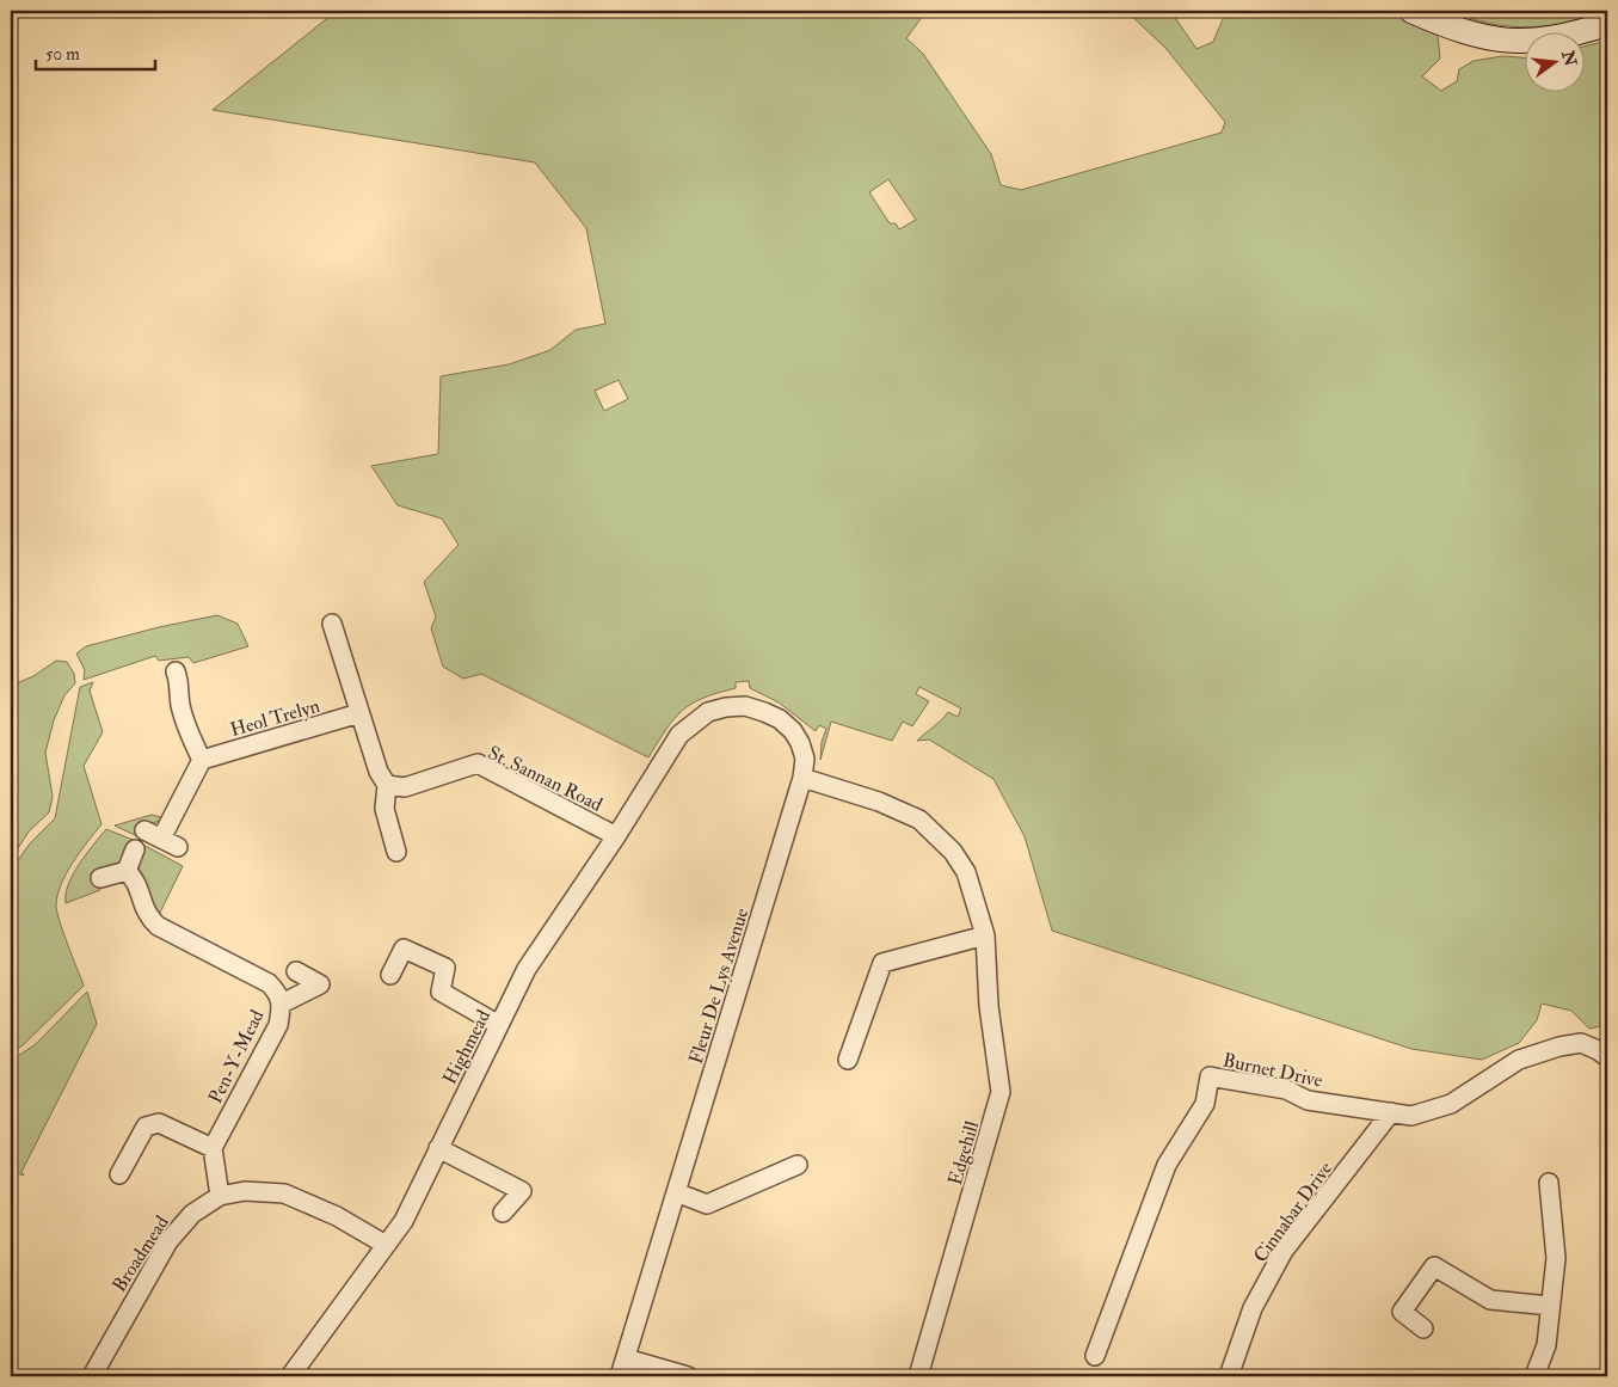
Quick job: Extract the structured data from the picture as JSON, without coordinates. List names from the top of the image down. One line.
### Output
{"streets":{"street":["Heol Trelyn","St. Sannan Road","Fleur De Lys Avenue","Highmead","Pen-Y-Mead","Burnet Drive","Edgehill","Cinnabar Drive","Broadmead"]},"crossings":[["St. Sannan Road","Highmead"],["Fleur De Lys Avenue","Highmead"],["Fleur De Lys Avenue","Edgehill"],["Highmead","Broadmead"],["Burnet Drive","Cinnabar Drive"]],"scale_bar":"50 m","north":"right"}
